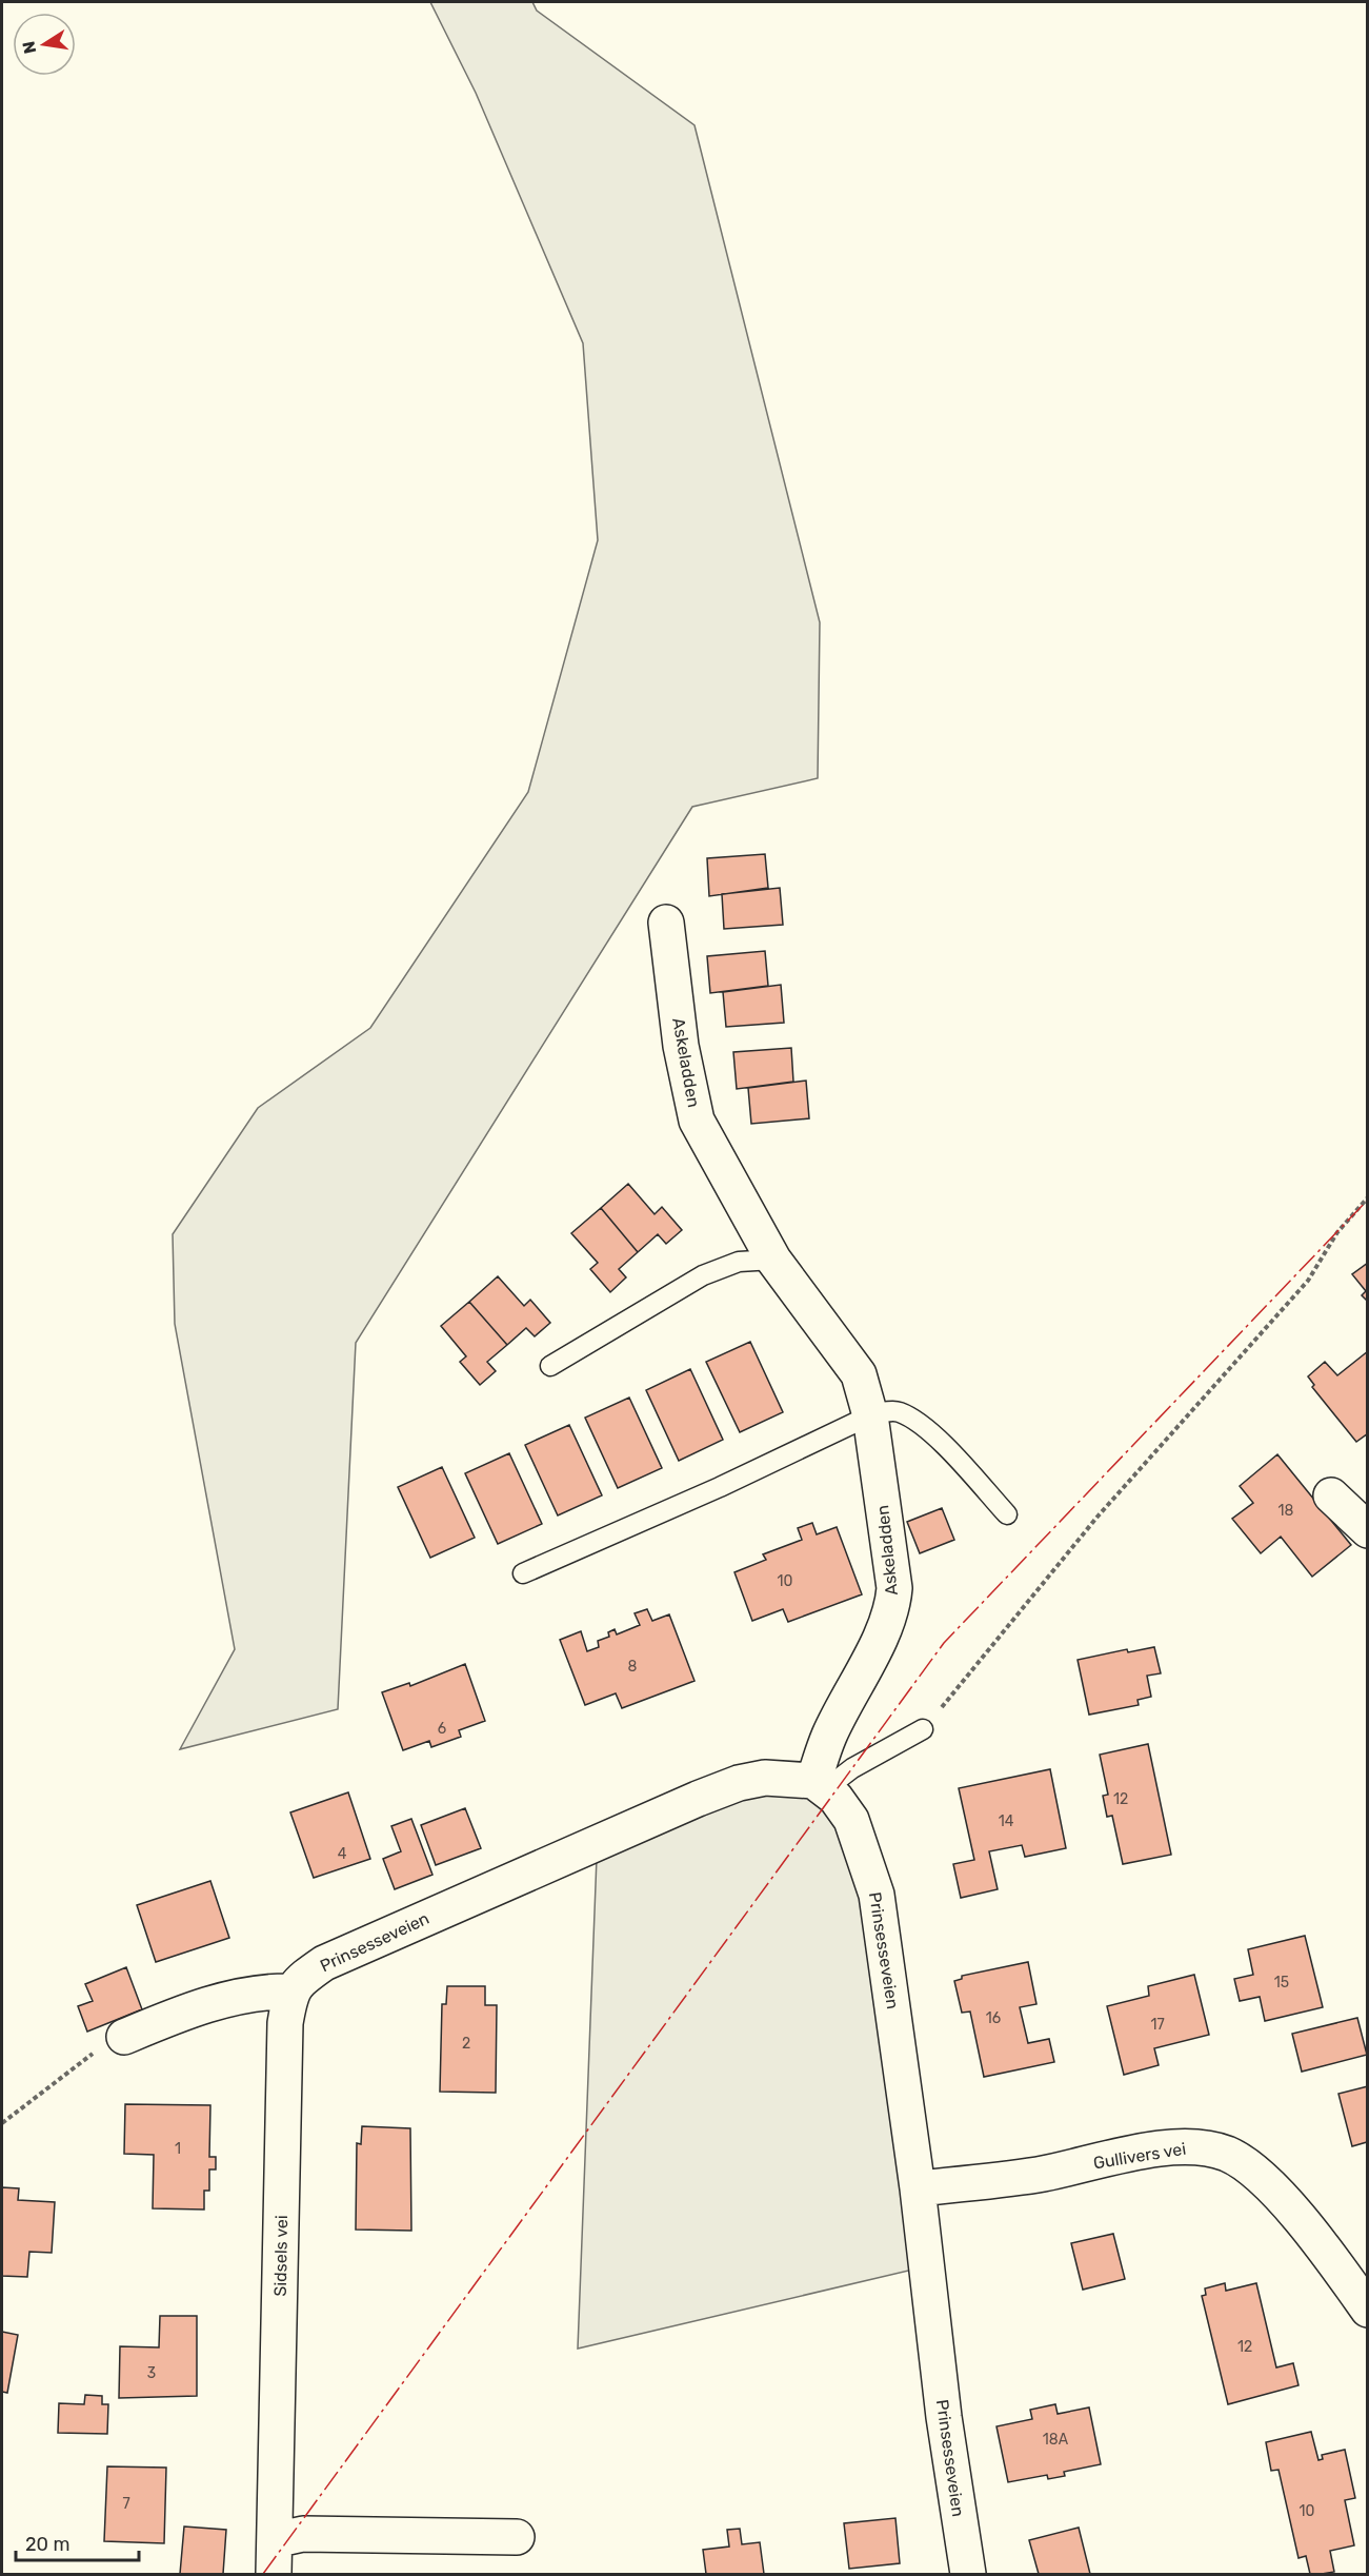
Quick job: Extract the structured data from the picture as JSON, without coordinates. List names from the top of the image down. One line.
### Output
{"streets":{"street":["Askeladden","Prinsesseveien","Gullivers vei","Sidsels vei"]},"crossings":[["Askeladden","Prinsesseveien"],["Prinsesseveien","Gullivers vei"],["Prinsesseveien","Sidsels vei"]],"house_numbers":["18","10","8","6","12","14","4","15","16","17","2","1","12","3","18A","7","10"],"scale_bar":"20 m","north":"left"}
